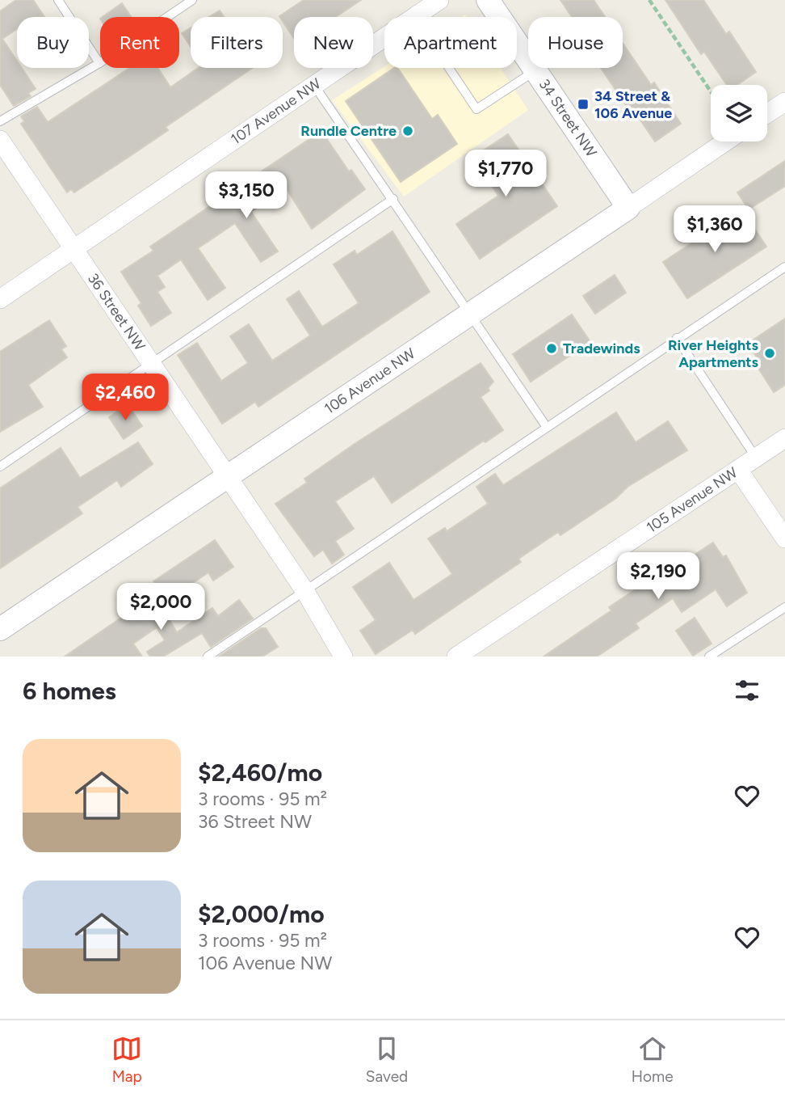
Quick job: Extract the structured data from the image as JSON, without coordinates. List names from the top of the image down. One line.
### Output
{"streets":{"street":["107 Avenue NW","34 Street NW","36 Street NW","106 Avenue NW","105 Avenue NW"]},"crossings":[["107 Avenue NW","36 Street NW"],["34 Street NW","106 Avenue NW"],["36 Street NW","106 Avenue NW"]],"places":{"transit":["34 Street & 106 Avenue"],"other":["Rundle Centre","Tradewinds","River Heights Apartments"]},"page":{"chip":["Buy","Rent","Filters","New","Apartment","House"],"price":["$1,770","$3,150","$1,360","$2,460","$2,190","$2,000"],"heading":"6 homes","list":[{"name":"$2,460/mo","note":"3 rooms · 95 m² · 36 Street NW"},{"name":"$2,000/mo","note":"3 rooms · 95 m² · 106 Avenue NW"}],"tabs":["Map","Saved","Home"]}}
